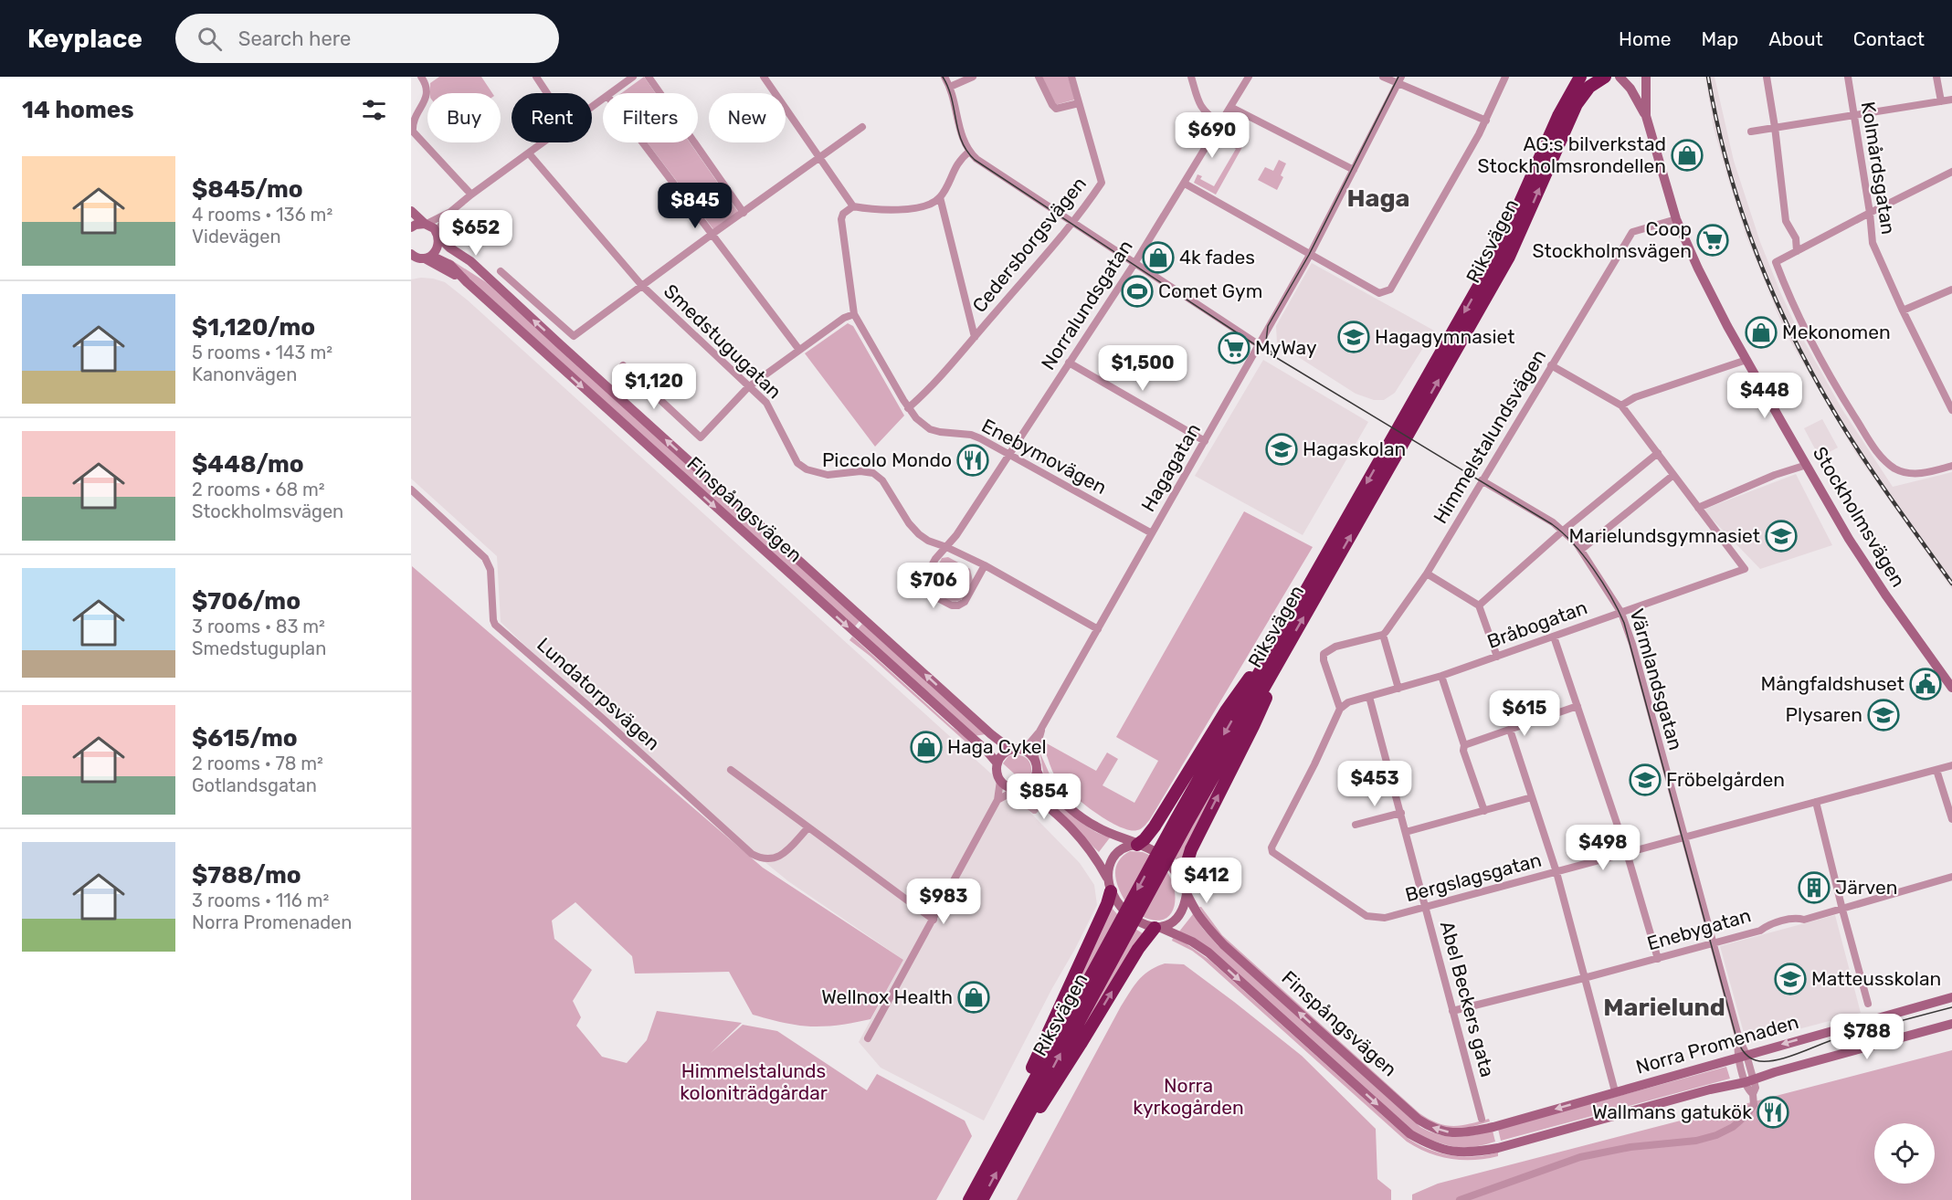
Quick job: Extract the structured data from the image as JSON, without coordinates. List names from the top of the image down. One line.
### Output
{"streets":{"highway":["Riksvägen"],"main road":["Finspångsvägen","Stockholmsvägen","Norra Promenaden"],"street":["Kolmårdsgatan","Cedersborgsvägen","Norralundsgatan","Smedstugugatan","Himmelstalundsvägen","Enebymovägen","Hagagatan","Bråbogatan","Värmlandsgatan","Lundatorpsvägen","Bergslagsgatan","Enebygatan","Abel Beckers gata"]},"crossings":[["Cedersborgsvägen","Enebymovägen"],["Norralundsgatan","Smedstugugatan"],["Norralundsgatan","Enebymovägen"],["Smedstugugatan","Hagagatan"],["Himmelstalundsvägen","Stockholmsvägen"],["Himmelstalundsvägen","Värmlandsgatan"],["Enebymovägen","Hagagatan"],["Hagagatan","Finspångsvägen"],["Finspångsvägen","Norra Promenaden"],["Bråbogatan","Värmlandsgatan"],["Bråbogatan","Bergslagsgatan"],["Bråbogatan","Abel Beckers gata"],["Värmlandsgatan","Bergslagsgatan"],["Värmlandsgatan","Enebygatan"],["Värmlandsgatan","Norra Promenaden"],["Bergslagsgatan","Abel Beckers gata"],["Enebygatan","Abel Beckers gata"]],"districts":["Haga","Marielund"],"parks":["Himmelstalunds koloniträdgårdar","Norra kyrkogården"],"places":{"shop":["AG:s bilverkstad Stockholmsrondellen","4k fades","Mekonomen","Haga Cykel","Wellnox Health"],"supermarket":["Coop Stockholmsvägen","MyWay"],"sports":["Comet Gym"],"school or university":["Hagagymnasiet","Hagaskolan","Marielundsgymnasiet","Plysaren","Fröbelgården","Matteusskolan"],"restaurant":["Piccolo Mondo","Wallmans gatukök"],"public building":["Mångfaldshuset"],"building":["Järven"]},"page":{"header":"Keyplace","search":"Search here","nav":["Home","Map","About","Contact"],"heading":"14 homes","chip":["Buy","Rent","Filters","New"],"price":["$690","$845","$652","$1,500","$1,120","$448","$706","$615","$453","$854","$498","$412","$983","$788"],"list":[{"name":"$845/mo","note":"4 rooms · 136 m² · Videvägen"},{"name":"$1,120/mo","note":"5 rooms · 143 m² · Kanonvägen"},{"name":"$448/mo","note":"2 rooms · 68 m² · Stockholmsvägen"},{"name":"$706/mo","note":"3 rooms · 83 m² · Smedstuguplan"},{"name":"$615/mo","note":"2 rooms · 78 m² · Gotlandsgatan"},{"name":"$788/mo","note":"3 rooms · 116 m² · Norra Promenaden"}]}}
